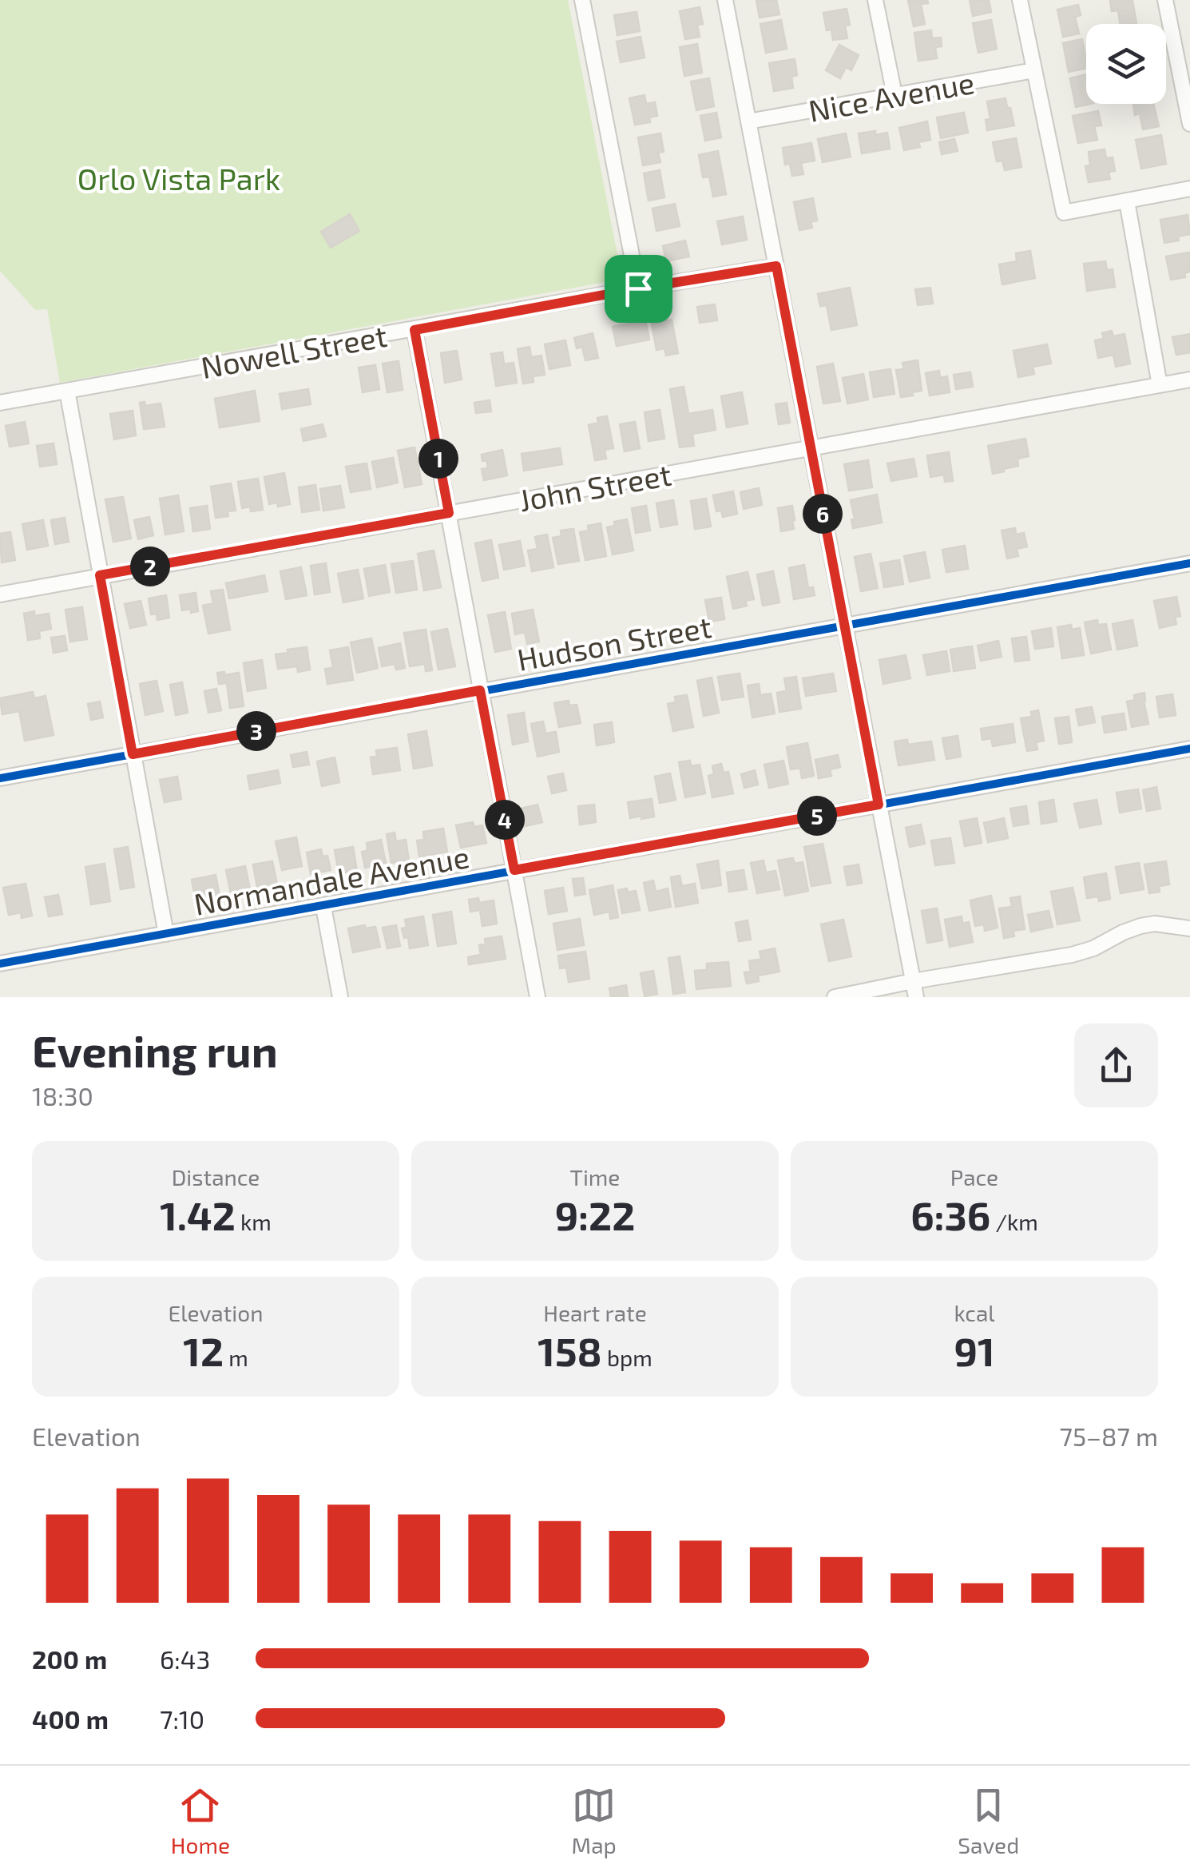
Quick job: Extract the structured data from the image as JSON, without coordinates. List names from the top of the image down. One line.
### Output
{"streets":{"street":["Nice Avenue","Nowell Street","John Street","Hudson Street","Normandale Avenue"]},"parks":["Orlo Vista Park"],"page":{"pins":["1","6","2","3","5","4"],"heading":["Evening run","18:30"],"stats":[["Distance","1.42 km"],["Time","9:22"],["Pace","6:36 /km"],["Elevation","12 m"],["Heart rate","158 bpm"],["kcal","91"]],"chart":["Elevation","75–87 m"],"list":[{"name":"200 m","note":"6:43"},{"name":"400 m","note":"7:10"}],"tabs":["Home","Map","Saved"]}}
